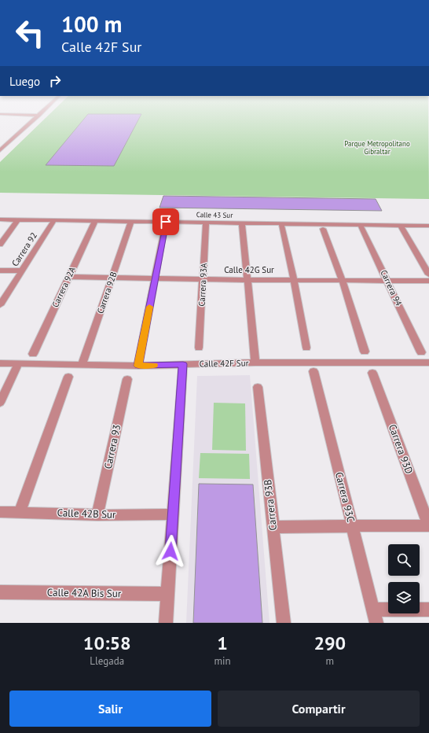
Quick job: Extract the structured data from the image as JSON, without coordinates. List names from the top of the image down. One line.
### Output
{"streets":{"street":["Calle 43 Sur","Carrera 92","Calle 42G Sur","Carrera 93A","Carrera 92A","Carrera 94","Carrera 92B","Calle 42F Sur","Carrera 93","Carrera 93D","Carrera 93C","Carrera 93B","Calle 42B Sur","Calle 42A Bis Sur"]},"crossings":[["Calle 43 Sur","Carrera 92"],["Calle 43 Sur","Carrera 93A"],["Calle 43 Sur","Carrera 92A"],["Calle 43 Sur","Carrera 94"],["Calle 43 Sur","Carrera 92B"],["Calle 42G Sur","Carrera 93A"],["Calle 42G Sur","Carrera 92A"],["Calle 42G Sur","Carrera 94"],["Calle 42G Sur","Carrera 92B"],["Carrera 92B","Calle 42F Sur"],["Carrera 93","Calle 42B Sur"]],"parks":["Parque Metropolitano Gibraltar"],"page":{"turn":["100 m","Calle 42F Sur"],"then":"Luego","eta":["10:58","Llegada","1","min","290","m"],"buttons":["Salir","Compartir"]}}
